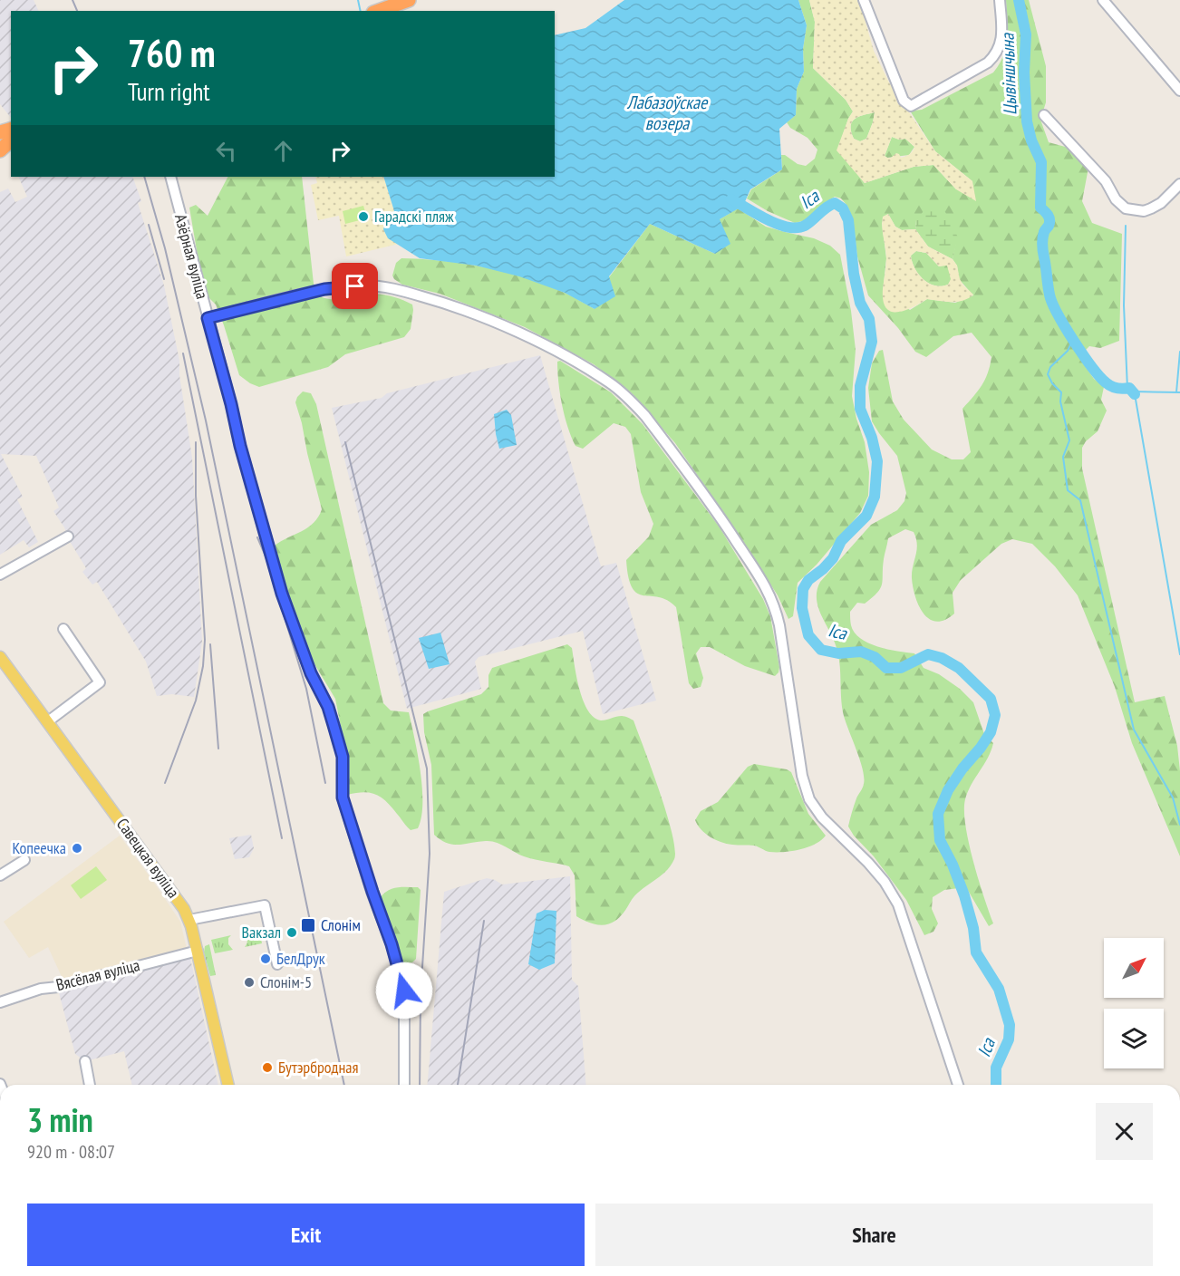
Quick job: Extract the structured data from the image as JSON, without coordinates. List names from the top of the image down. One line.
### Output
{"streets":{"main road":["Савецкая вуліца"],"street":["Азёрная вуліца","Вясёлая вуліца"]},"crossings":[["Савецкая вуліца","Вясёлая вуліца"]],"water":["Цывіншчына","Лабазоўскае возера","Іса"],"places":{"other":["Гарадскі пляж","Копеечка","Вакзал","БелДрук","Слонім-5","Бутэрбродная"],"transit":["Слонім"]},"north":"top right","page":{"turn":["760 m","Turn right"],"heading":["3 min","920 m · 08:07"],"buttons":["Exit","Share"]}}
